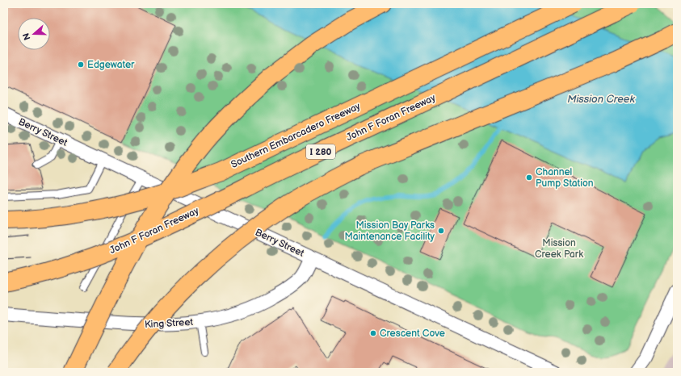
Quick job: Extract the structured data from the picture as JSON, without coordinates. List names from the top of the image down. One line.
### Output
{"streets":{"highway":["John F Foran Freeway","Southern Embarcadero Freeway","I 280"],"street":["Berry Street","King Street"]},"crossings":[["Berry Street","King Street"]],"water":["Mission Creek"],"parks":["Mission Creek Park"],"places":["Edgewater","Channel Pump Station","Mission Bay Parks Maintenance Facility","Crescent Cove"],"north":"left"}
